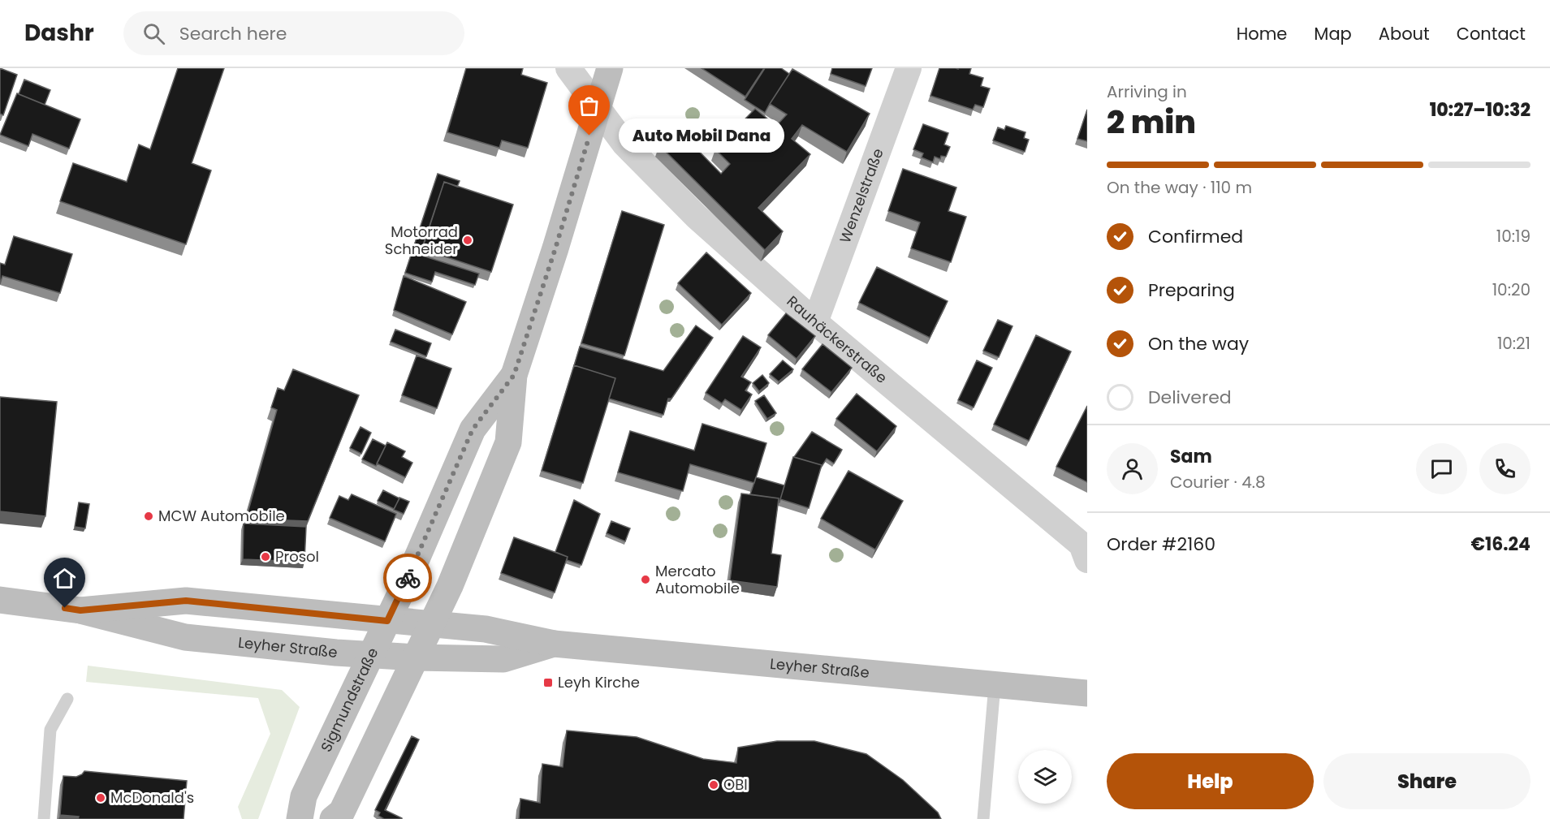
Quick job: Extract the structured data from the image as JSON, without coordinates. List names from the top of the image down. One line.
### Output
{"streets":{"main road":["Leyher Straße","Sigmundstraße"],"street":["Wenzelstraße","Rauhäckerstraße"]},"crossings":[["Wenzelstraße","Rauhäckerstraße"],["Rauhäckerstraße","Sigmundstraße"],["Leyher Straße","Sigmundstraße"]],"places":{"other":["Auto Mobil Dana","Motorrad Schneider","MCW Automobile","Prosol","Mercato Automobile","OBI","McDonald's"],"transit":["Leyh Kirche"]},"page":{"header":"Dashr","search":"Search here","nav":["Home","Map","About","Contact"],"heading":["2 min","Arriving in","10:27–10:32"],"panel":["Sam","Courier · 4.8","Order #2160","€16.24"],"bubble":"Auto Mobil Dana","bar":"On the way · 110 m","list":[["Confirmed","10:19"],["Preparing","10:20"],["On the way","10:21"],"Delivered"],"buttons":["Help","Share"]}}
